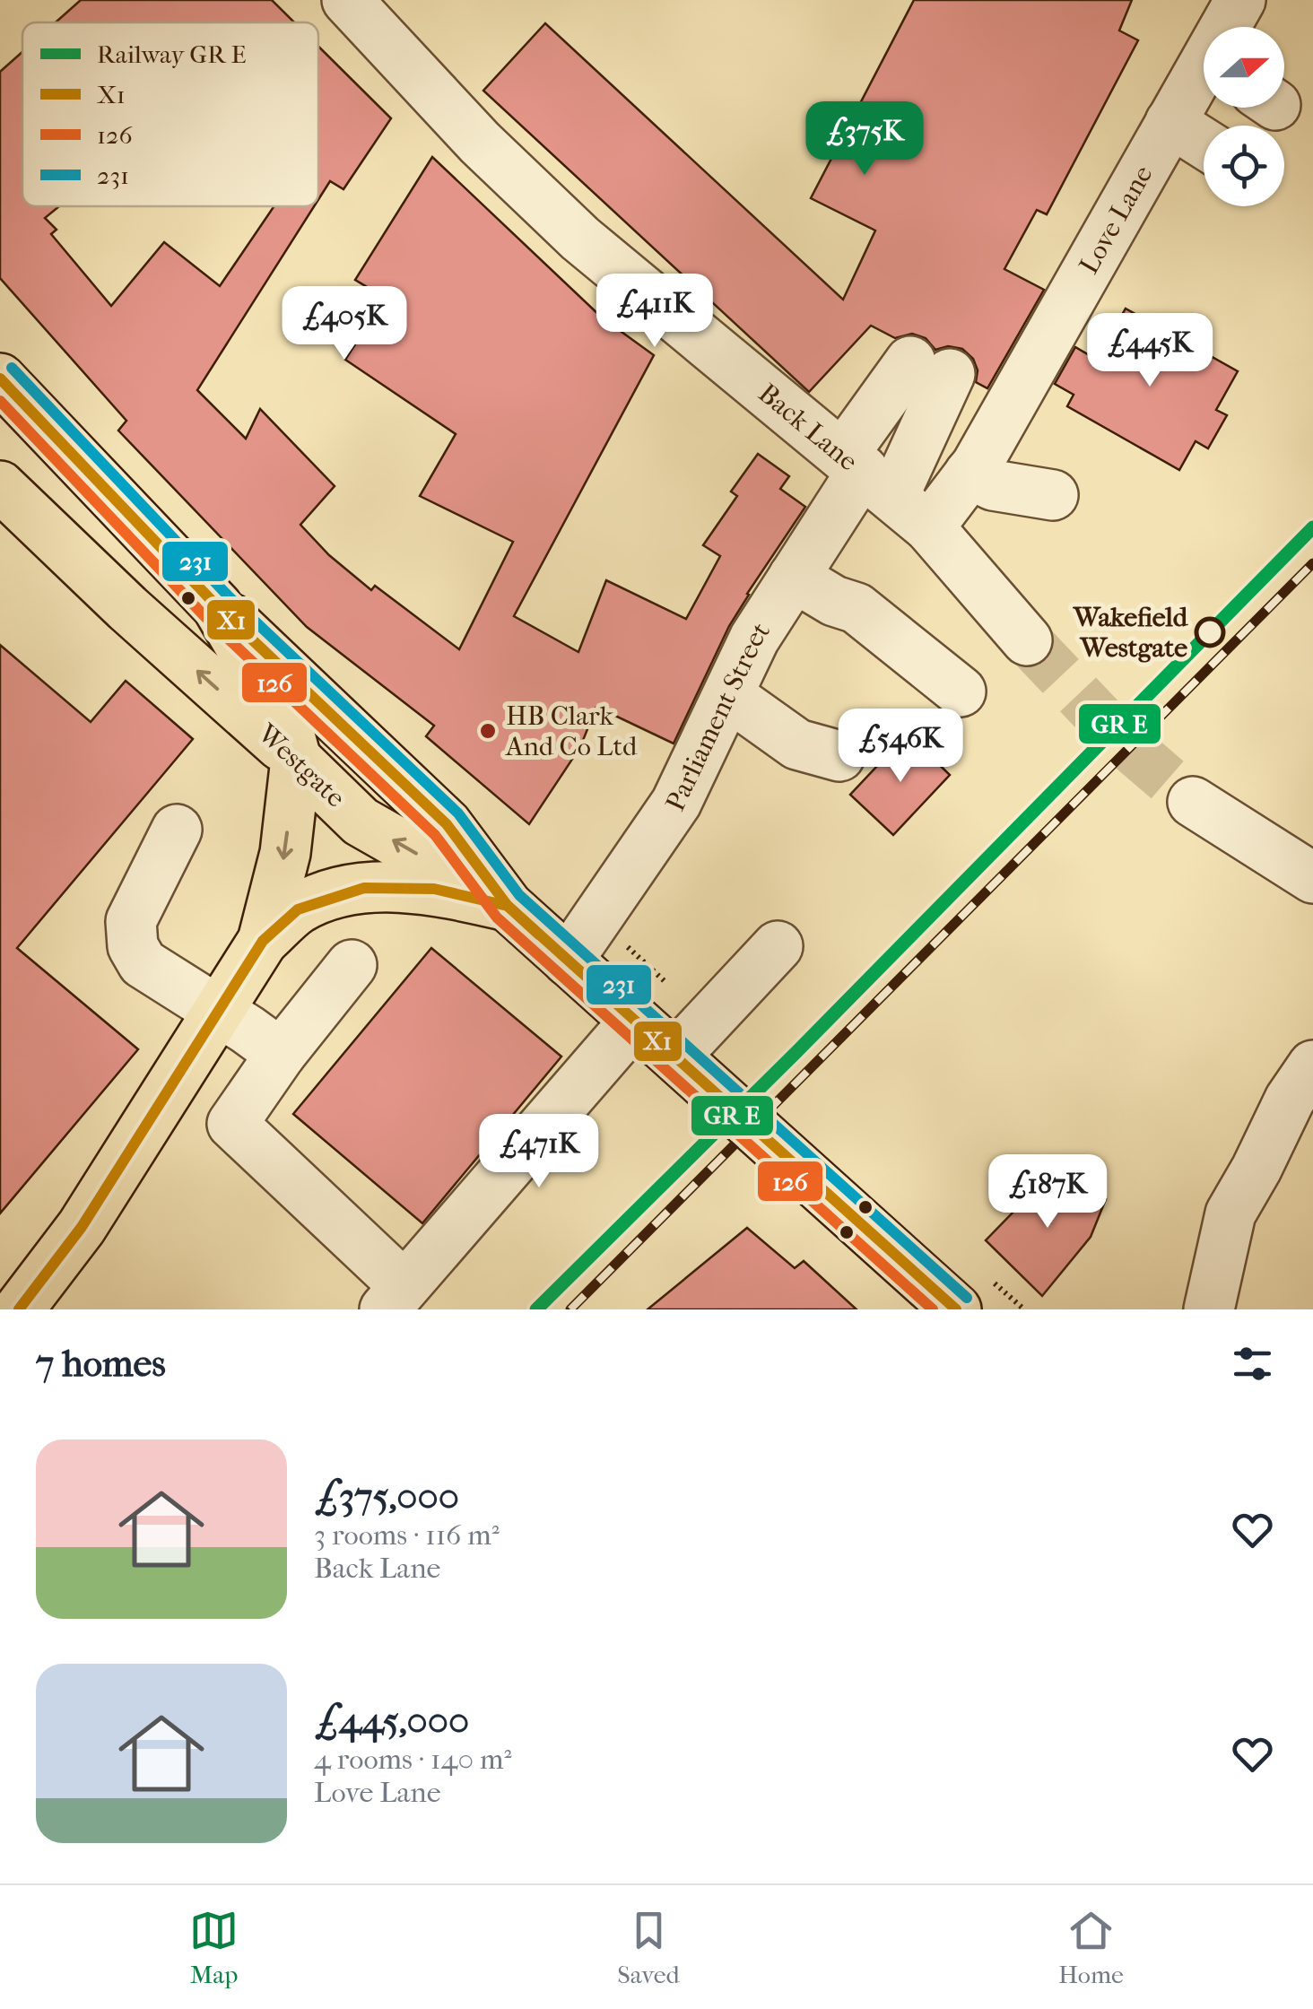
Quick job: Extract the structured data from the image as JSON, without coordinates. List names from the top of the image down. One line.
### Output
{"streets":{"main road":["Westgate"],"street":["Love Lane","Back Lane","Parliament Street"]},"crossings":[["Love Lane","Back Lane"],["Love Lane","Parliament Street"],["Back Lane","Parliament Street"],["Parliament Street","Westgate"]],"places":["Wakefield Westgate","HB Clark And Co Ltd"],"lines":["transit line 231","transit line X1","transit line 126"],"legend":["Railway GR E","X1","126","231"],"north":"right","page":{"price":["£375K","£411K","£405K","£445K","£546K","£471K","£187K"],"heading":"7 homes","list":[{"name":"£375,000","note":"3 rooms · 116 m² · Back Lane"},{"name":"£445,000","note":"4 rooms · 140 m² · Love Lane"}],"tabs":["Map","Saved","Home"]}}
